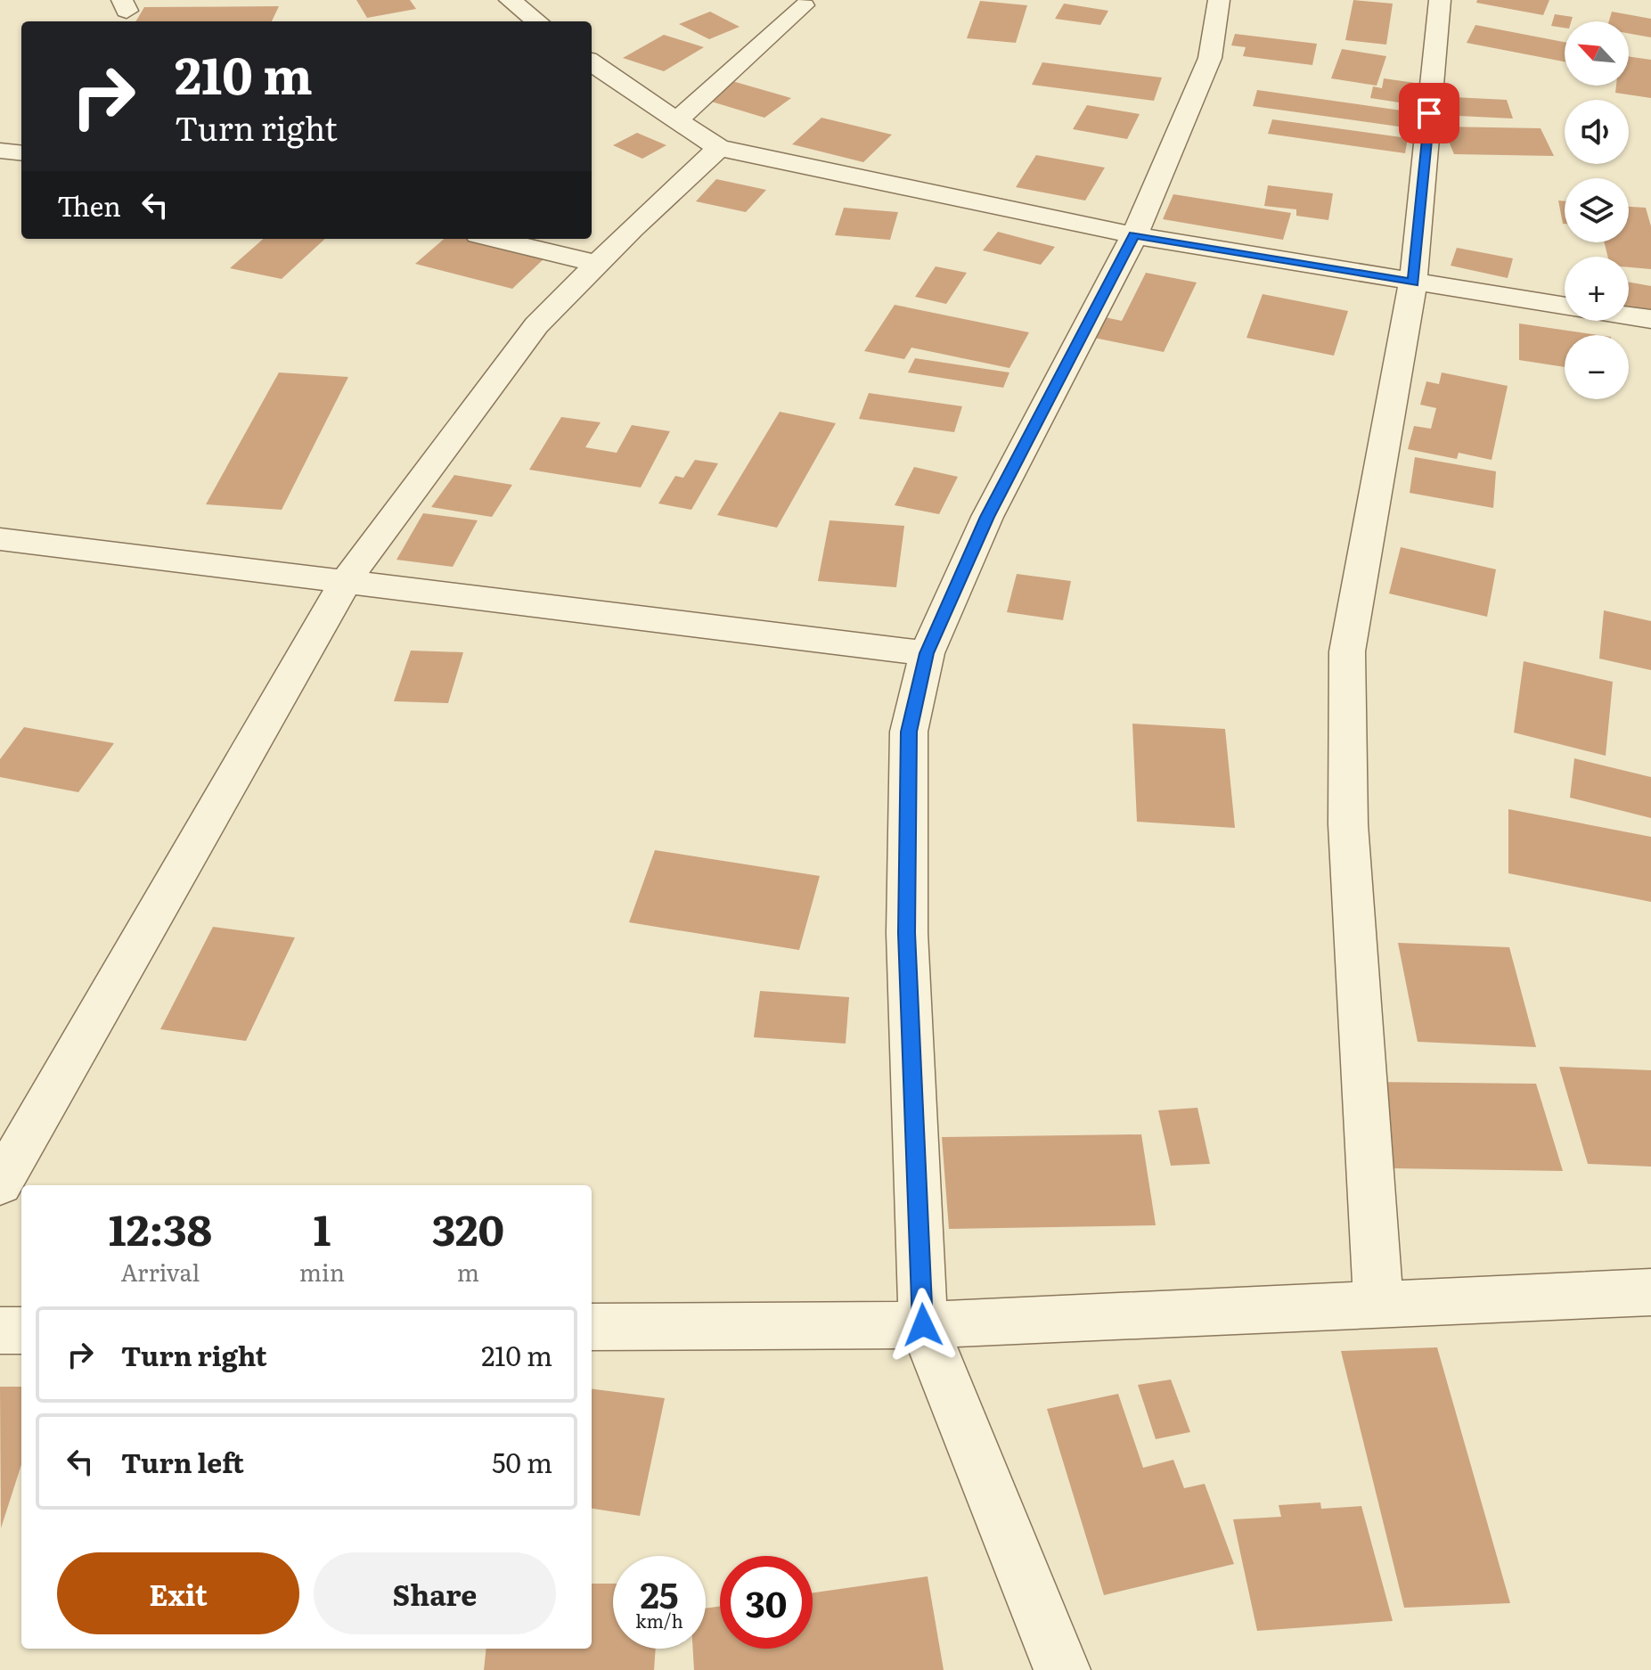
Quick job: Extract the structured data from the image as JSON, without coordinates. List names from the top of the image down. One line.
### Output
{"north":"top left","page":{"map_buttons":["+","−"],"turn":["210 m","Turn right"],"then":"Then","eta":["12:38","Arrival","1","min","320","m"],"list":[{"name":"Turn right","value":"210 m"},{"name":"Turn left","value":"50 m"}],"buttons":["Exit","Share"],"speed":"25 km/h","limit":"30"}}
